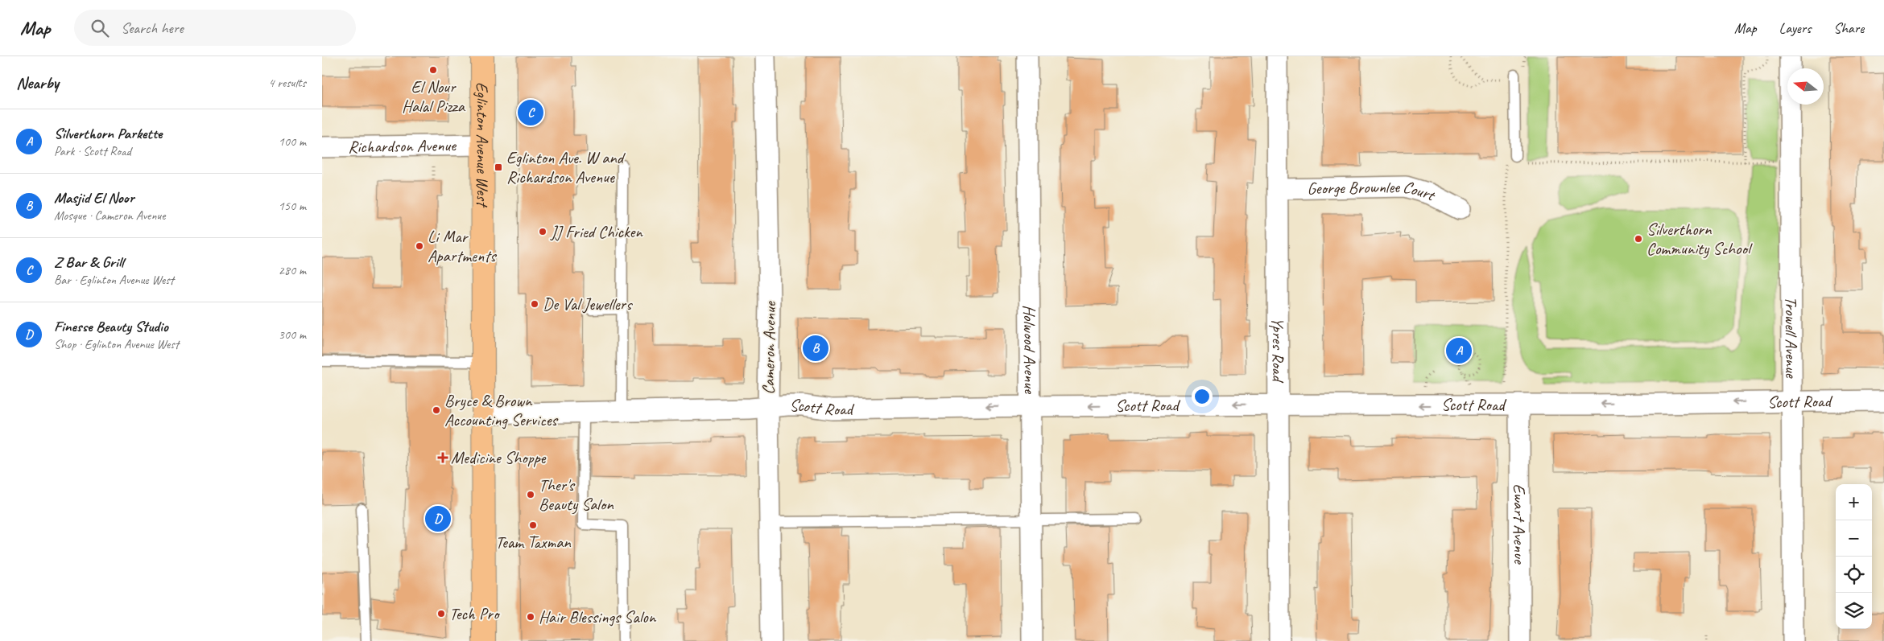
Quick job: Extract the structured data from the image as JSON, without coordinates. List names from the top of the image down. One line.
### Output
{"streets":{"main road":["Eglinton Avenue West"],"street":["Richardson Avenue","George Brownlee Court","Trowell Avenue","Cameron Avenue","Holwood Avenue","Ypres Road","Scott Road","Ewart Avenue"]},"crossings":[["Eglinton Avenue West","Richardson Avenue"],["Eglinton Avenue West","Scott Road"],["George Brownlee Court","Ypres Road"],["Trowell Avenue","Scott Road"],["Cameron Avenue","Scott Road"],["Holwood Avenue","Scott Road"],["Ypres Road","Scott Road"],["Scott Road","Ewart Avenue"]],"one_way":["Scott Road"],"places":{"other":["El Nour Halal Pizza","JJ Fried Chicken","Silverthorn Community School","Li Mar Apartments","De Val Jewellers","Bryce & Brown Accounting Services","Ther's Beauty Salon","Team Taxman","Tech Pro","Hair Blessings Salon"],"transit":["Eglinton Ave. W and Richardson Avenue"],"health":["Medicine Shoppe"]},"north":"left","page":{"header":"Map","search":"Search here","nav":["Map","Layers","Share"],"heading":["Nearby","4 results"],"pins":["C","B","A","D"],"list":[{"mark":"A","name":"Silverthorn Parkette","note":"Park · Scott Road","value":"100 m"},{"mark":"B","name":"Masjid El Noor","note":"Mosque · Cameron Avenue","value":"150 m"},{"mark":"C","name":"Z Bar & Grill","note":"Bar · Eglinton Avenue West","value":"280 m"},{"mark":"D","name":"Finesse Beauty Studio","note":"Shop · Eglinton Avenue West","value":"300 m"}],"map_buttons":["+","−"]}}
